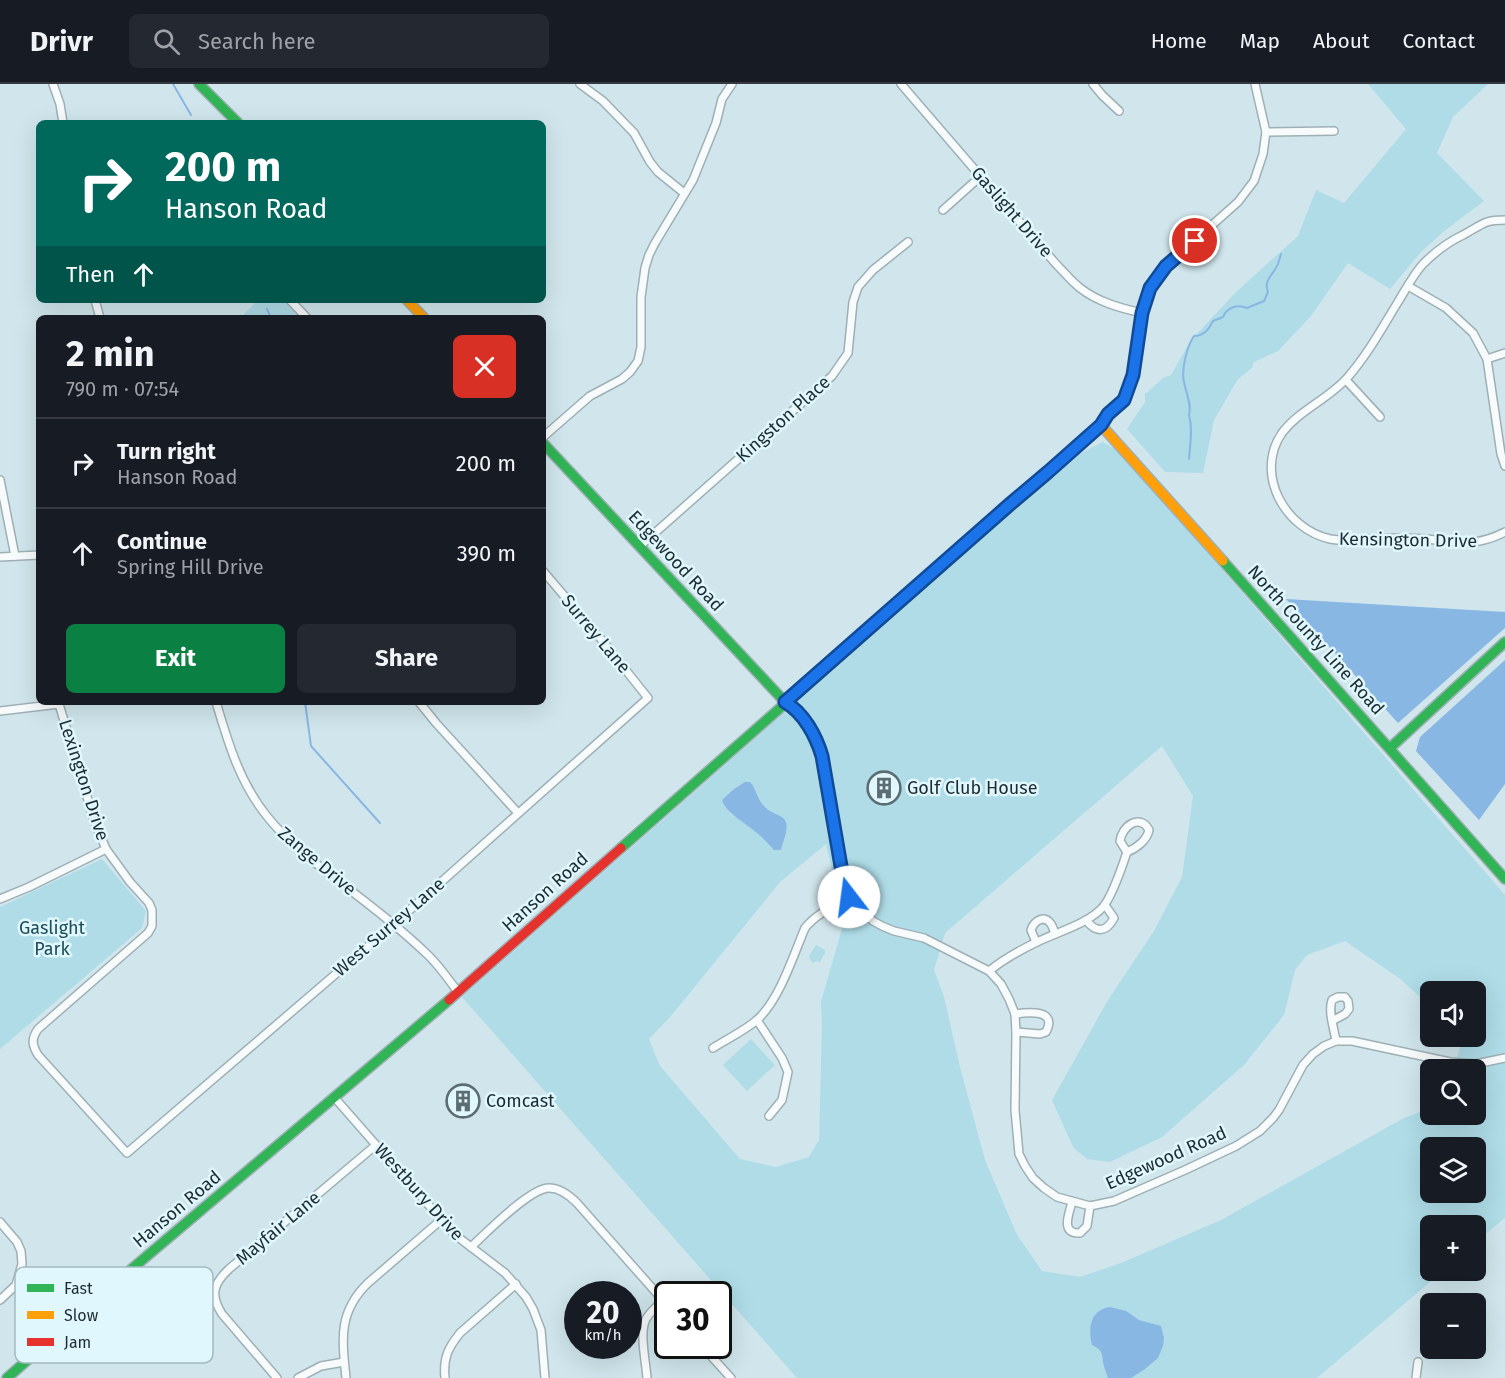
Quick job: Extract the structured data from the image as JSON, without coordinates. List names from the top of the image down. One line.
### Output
{"streets":{"street":["Gaslight Drive","Kingston Place","Kensington Drive","Edgewood Road","Surrey Lane","North County Line Road","Lexington Drive","Zange Drive","Hanson Road","West Surrey Lane","Westbury Drive","Mayfair Lane"]},"crossings":[["Kingston Place","Edgewood Road"],["Edgewood Road","Hanson Road"],["Surrey Lane","West Surrey Lane"],["North County Line Road","Hanson Road"],["Lexington Drive","West Surrey Lane"],["Zange Drive","Hanson Road"],["Zange Drive","West Surrey Lane"],["Hanson Road","Westbury Drive"],["Westbury Drive","Mayfair Lane"]],"parks":["Gaslight Park"],"places":{"building":["Golf Club House","Comcast"]},"legend":["Fast","Slow","Jam"],"page":{"header":"Drivr","search":"Search here","nav":["Home","Map","About","Contact"],"turn":["200 m","Hanson Road"],"then":"Then","heading":["2 min","790 m · 07:54"],"list":[{"name":"Turn right","note":"Hanson Road","value":"200 m"},{"name":"Continue","note":"Spring Hill Drive","value":"390 m"}],"buttons":["Exit","Share"],"map_buttons":["+","−"],"speed":"20 km/h","limit":"30"}}
